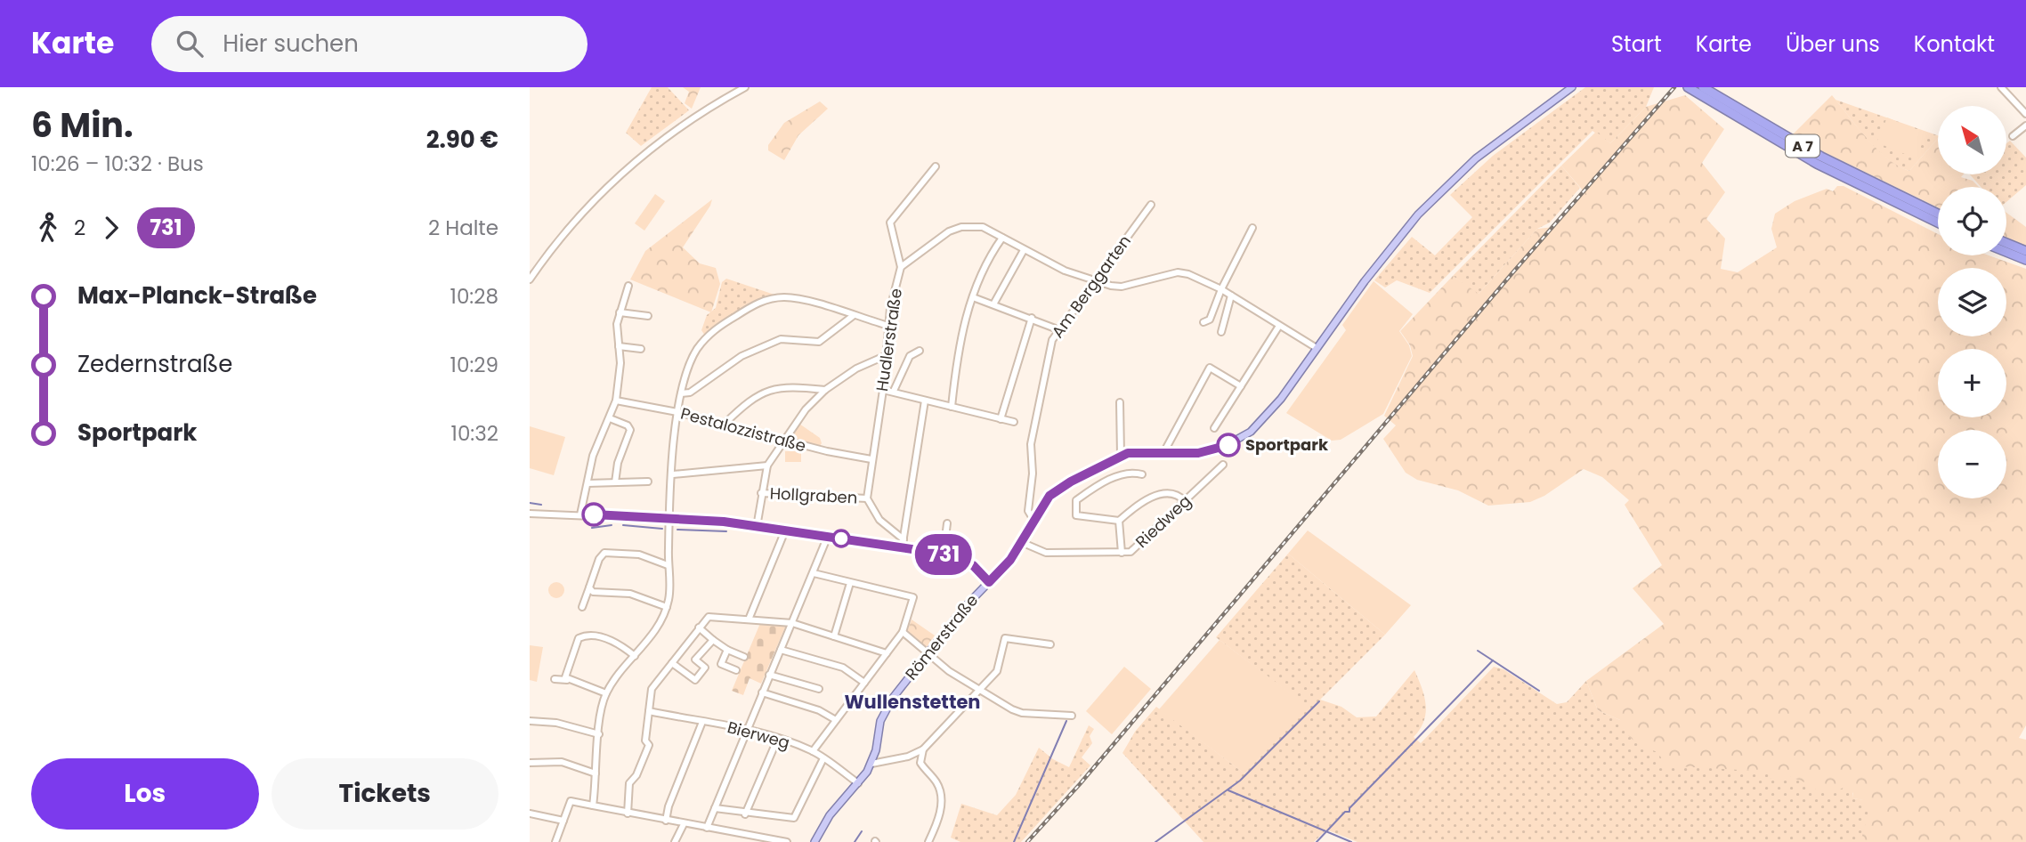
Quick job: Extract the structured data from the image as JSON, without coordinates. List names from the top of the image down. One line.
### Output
{"streets":{"highway":["A 7"],"main road":["Römerstraße"],"street":["Am Berggarten","Hudlerstraße","Pestalozzistraße","Hollgraben","Riedweg","Bierweg"]},"crossings":[["Am Berggarten","Hudlerstraße"],["Am Berggarten","Römerstraße"],["Hudlerstraße","Pestalozzistraße"],["Hudlerstraße","Hollgraben"],["Hudlerstraße","Römerstraße"],["Riedweg","Römerstraße"],["Römerstraße","Bierweg"]],"districts":["Wullenstetten"],"places":["Sportpark"],"lines":["bus line 731"],"north":"top left","page":{"header":"Karte","search":"Hier suchen","nav":["Start","Karte","Über uns","Kontakt"],"heading":["6 Min.","10:26 – 10:32 · Bus","2.90 €"],"on_map":"731","map_buttons":["+","−"],"legs":["2","731","2 Halte"],"list":[{"name":"Max-Planck-Straße","value":"10:28"},{"name":"Zedernstraße","value":"10:29"},{"name":"Sportpark","value":"10:32"}],"buttons":["Los","Tickets"]}}
